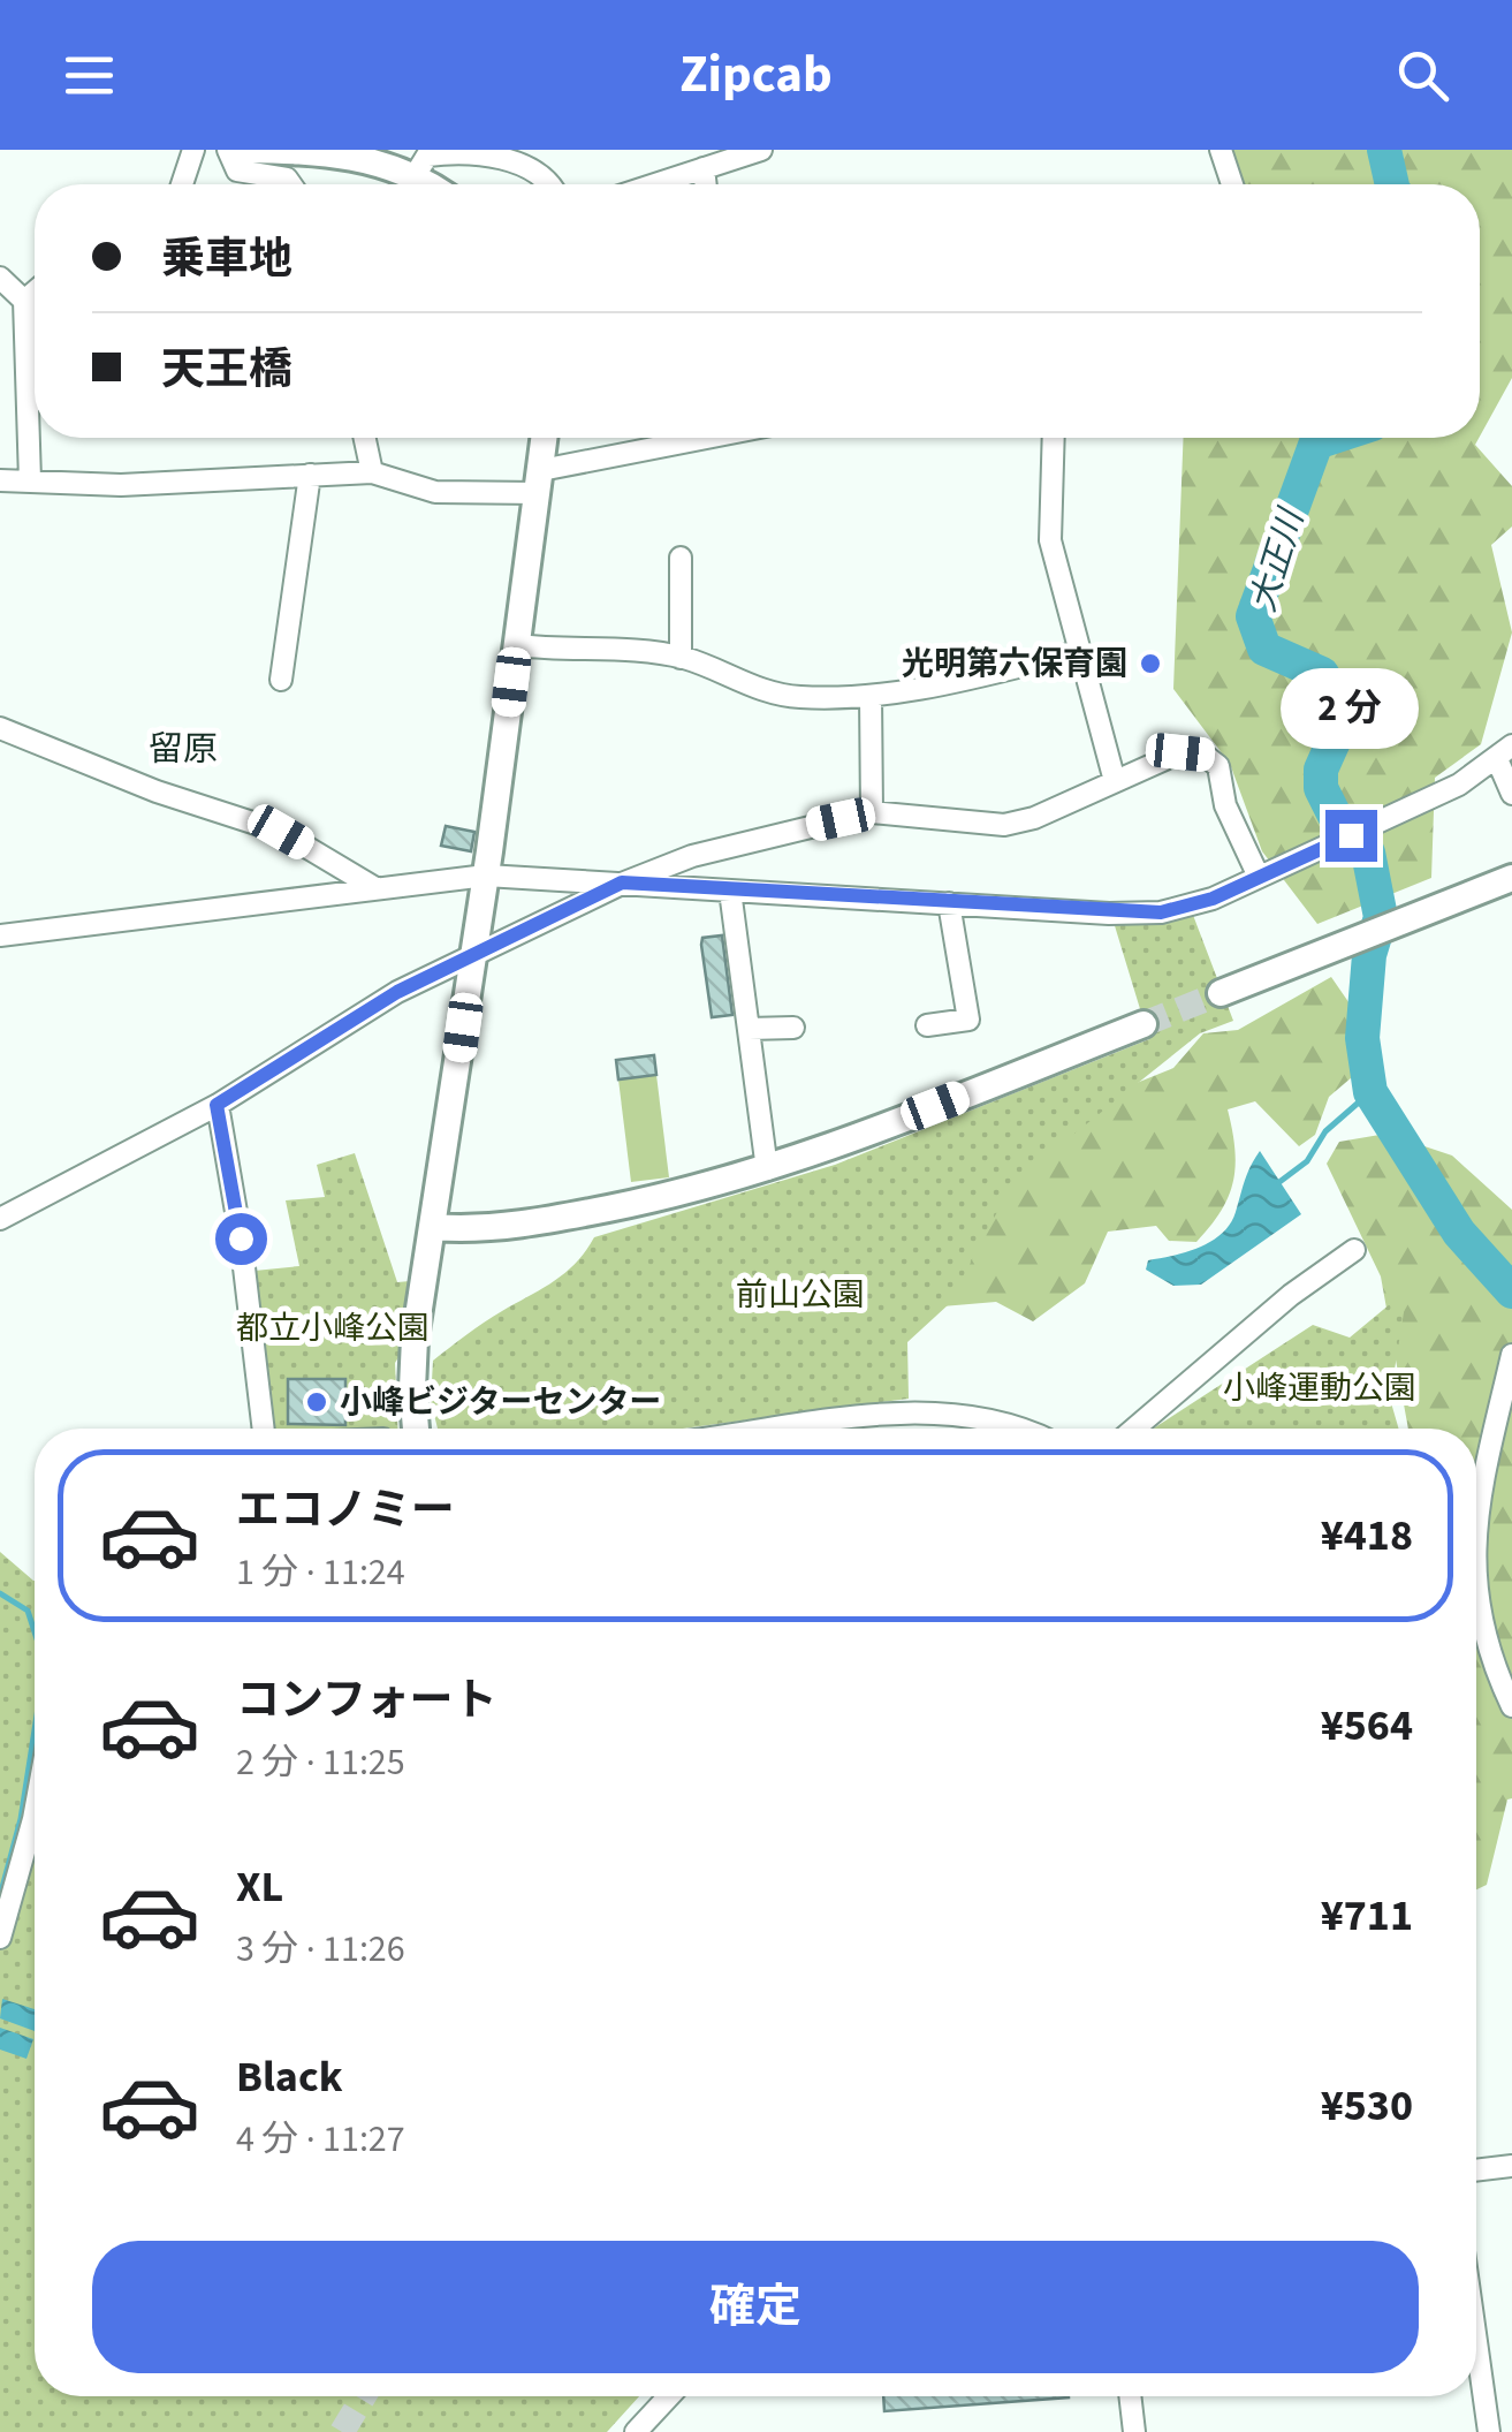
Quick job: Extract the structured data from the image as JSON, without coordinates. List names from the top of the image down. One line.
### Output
{"districts":["留原"],"water":["大正川"],"parks":["前山公園","都立小峰公園","小峰運動公園"],"places":["光明第六保育園","小峰ビジターセンター"],"page":{"header":"Zipcab","banner":["乗車地","天王橋"],"bubble":"2 分","list":[{"name":"エコノミー","note":"1 分 · 11:24","value":"¥418"},{"name":"コンフォート","note":"2 分 · 11:25","value":"¥564"},{"name":"XL","note":"3 分 · 11:26","value":"¥711"},{"name":"Black","note":"4 分 · 11:27","value":"¥530"}],"buttons":"確定"}}
